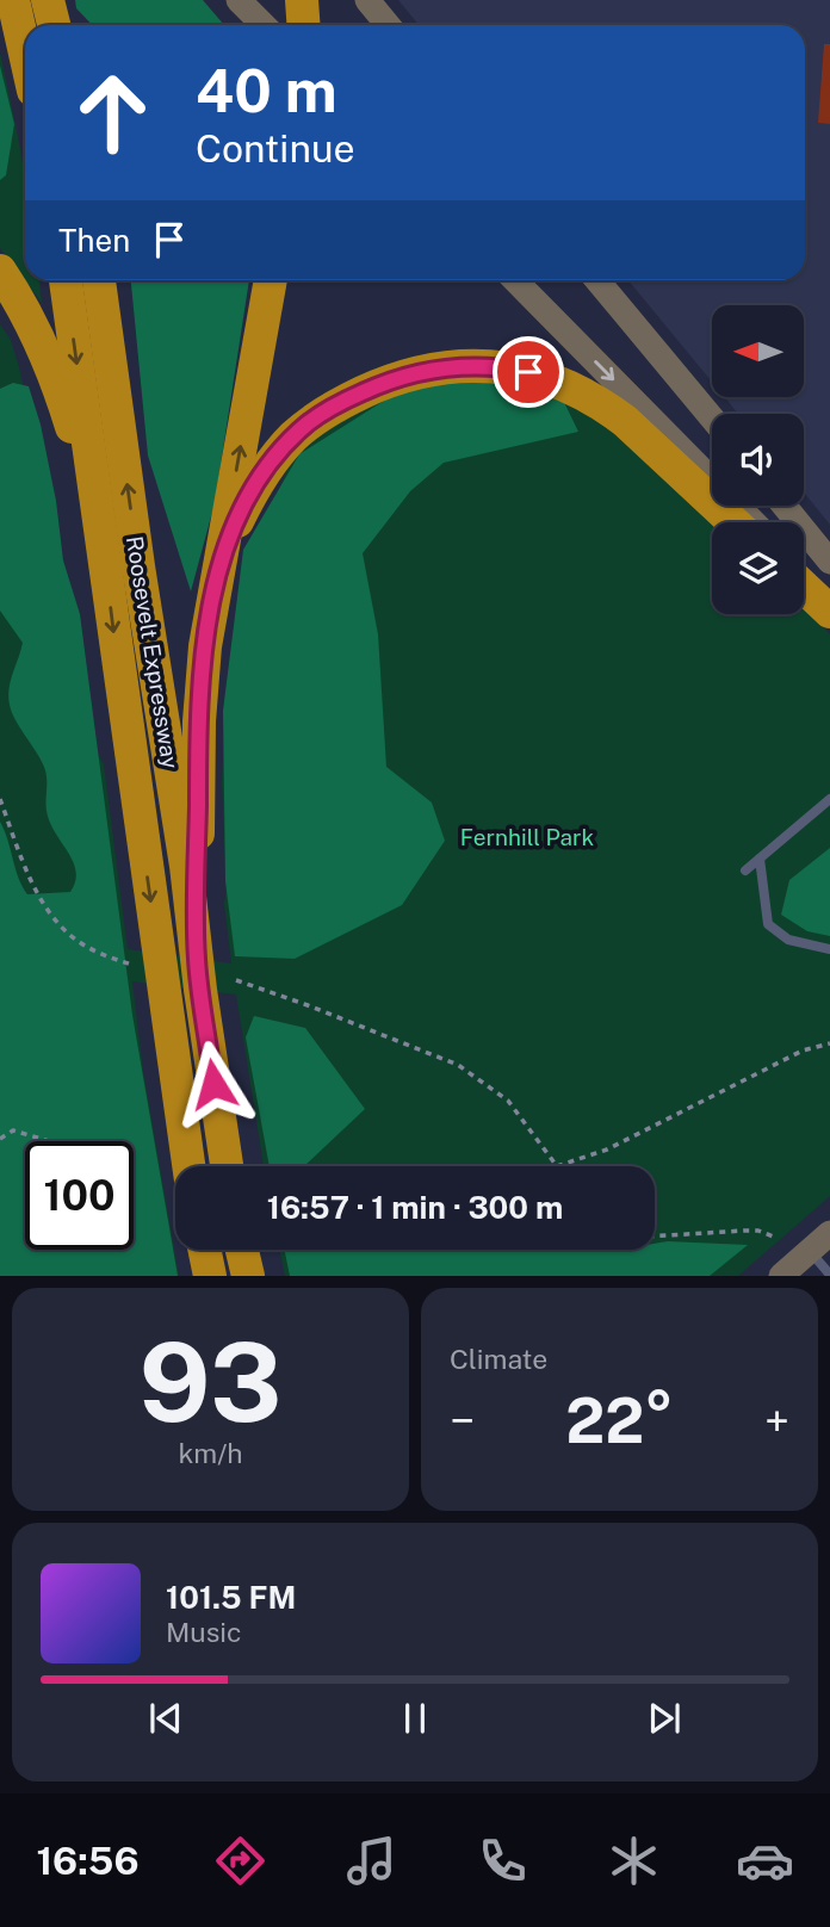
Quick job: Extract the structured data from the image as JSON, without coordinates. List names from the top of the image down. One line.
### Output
{"streets":{"highway":["Roosevelt Expressway"]},"parks":["Fernhill Park"],"north":"left","page":{"turn":["40 m","Continue"],"then":"Then","limit":"100","trip":"16:57 · 1 min · 300 m","tile":[["93","km/h"],"Climate"],"heat":["−","22°","+"],"song":["101.5 FM","Music"],"tabs":"16:56"}}
